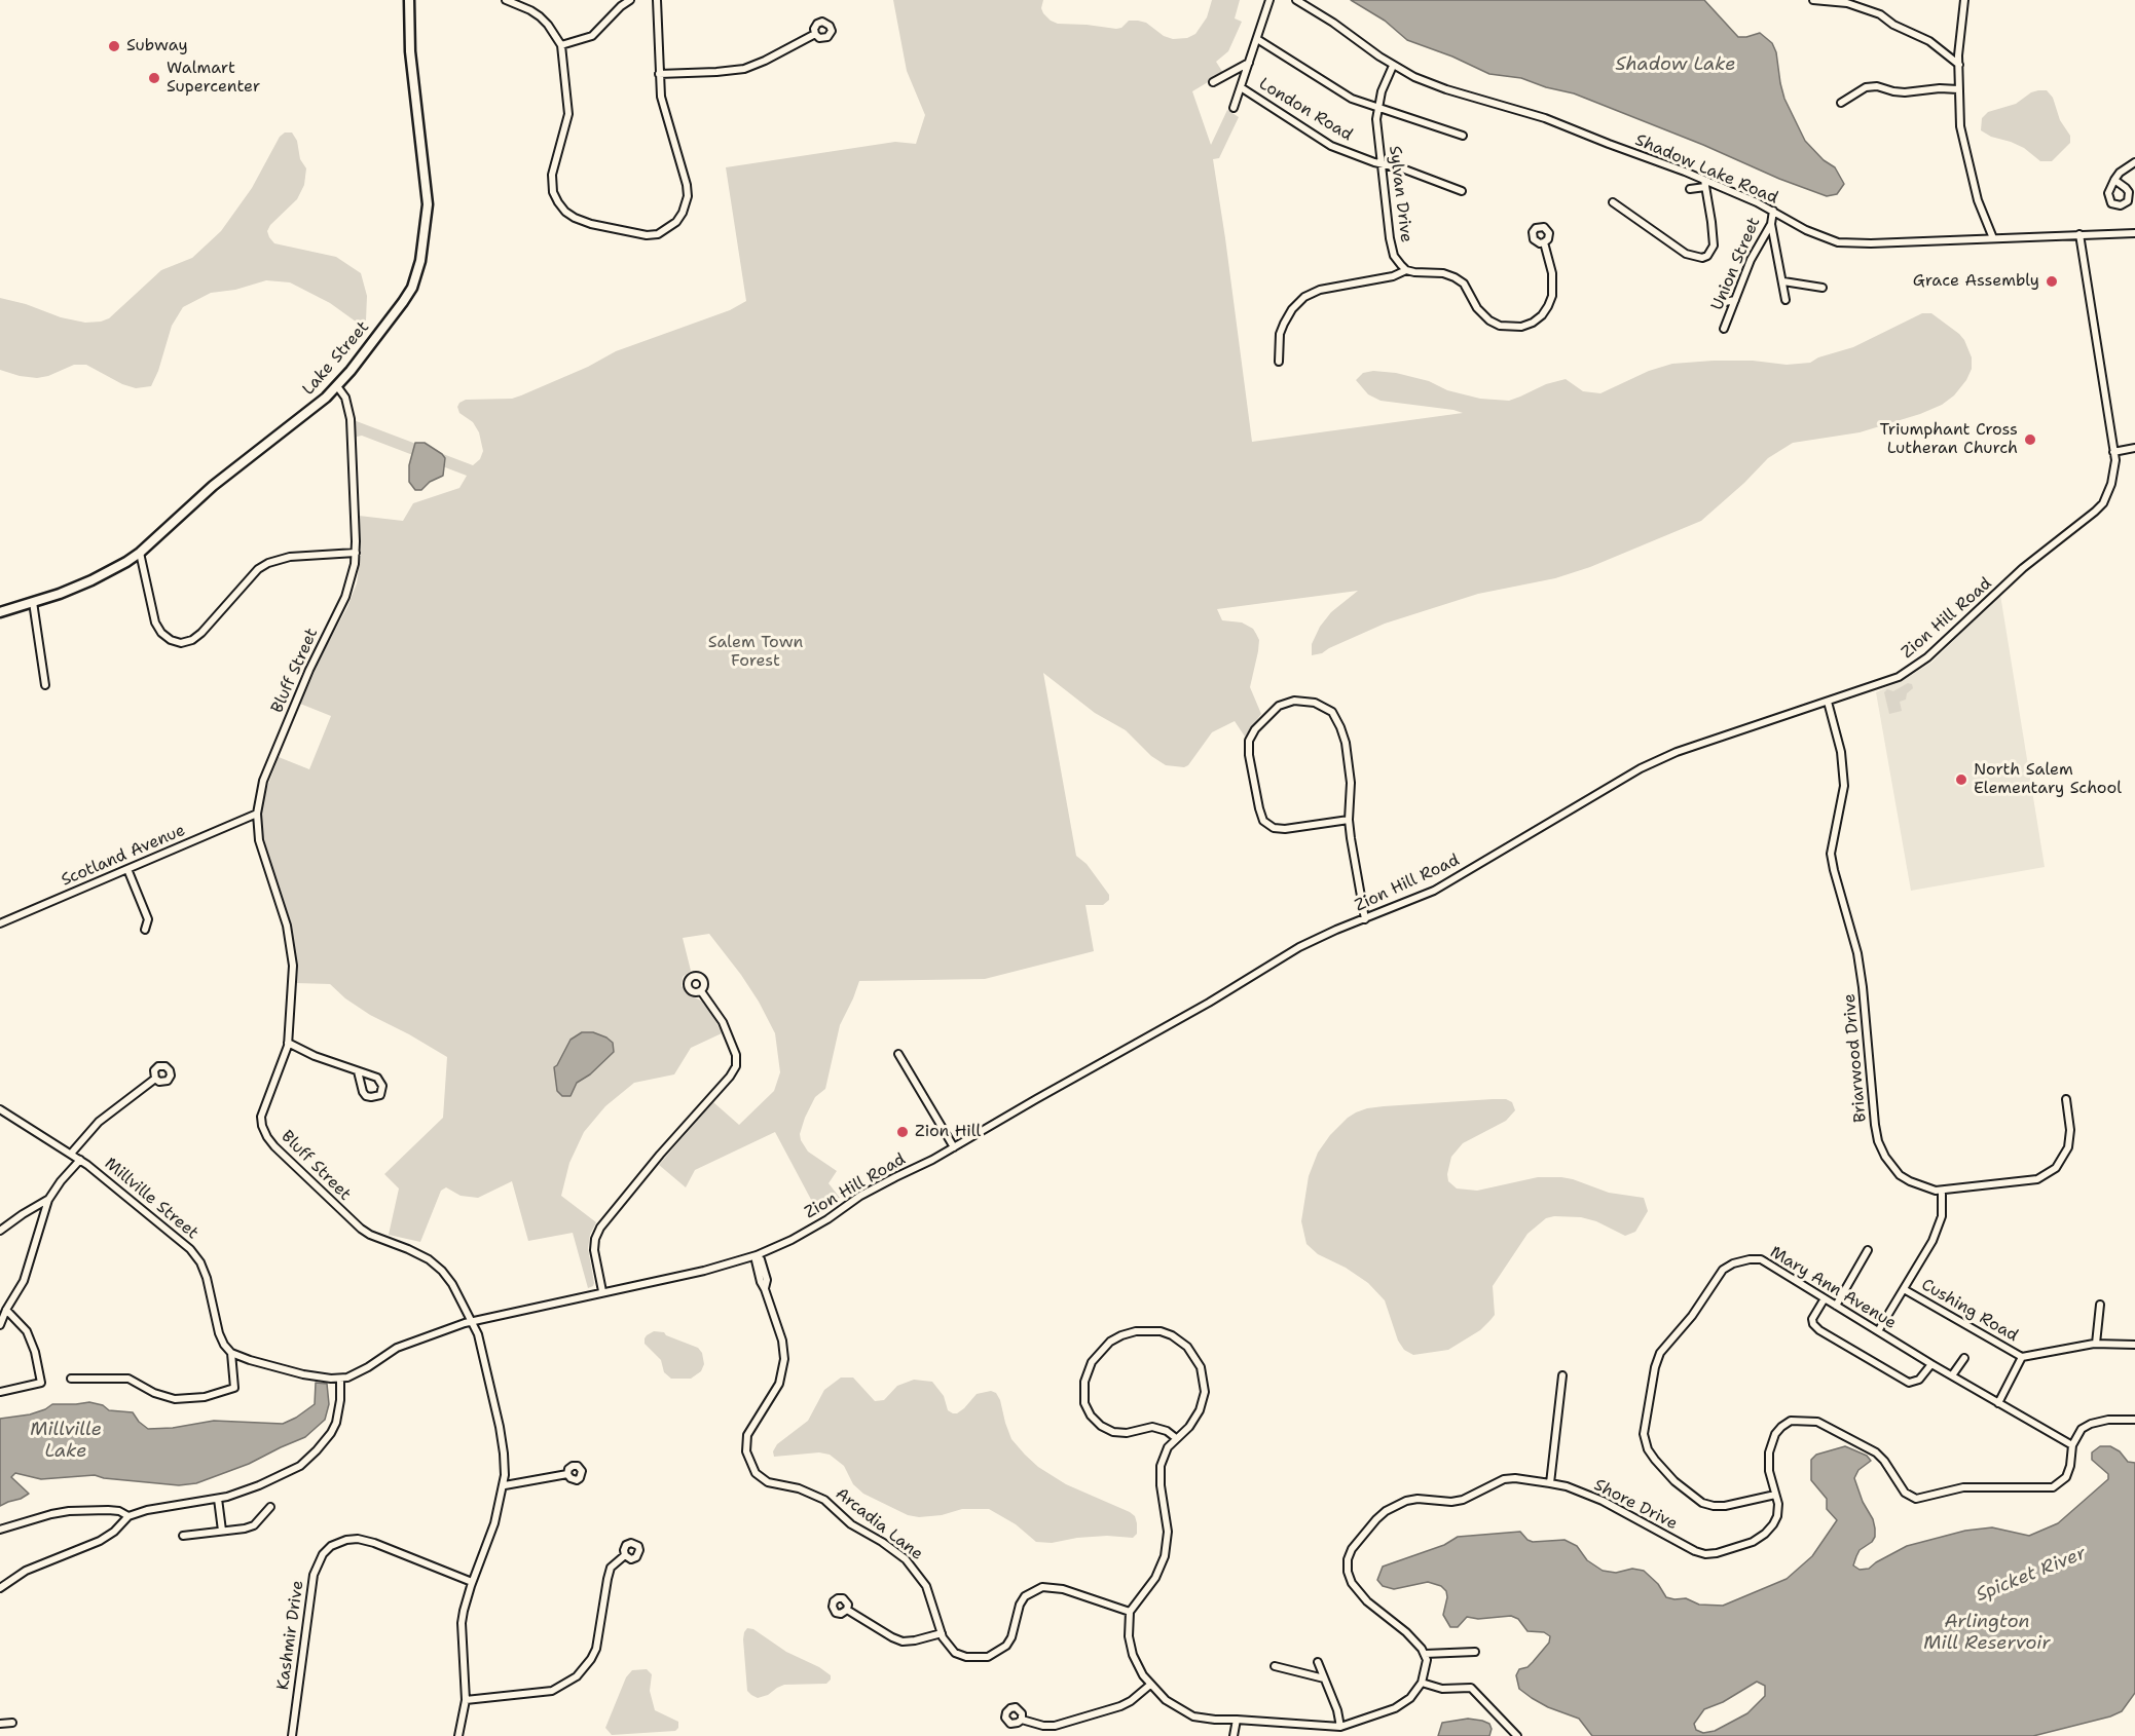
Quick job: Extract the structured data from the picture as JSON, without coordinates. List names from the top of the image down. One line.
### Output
{"streets":{"street":["London Road","Shadow Lake Road","Sylvan Drive","Union Street","Lake Street","Zion Hill Road","Bluff Street","Scotland Avenue","Briarwood Drive","Millville Street","Mary Ann Avenue","Cushing Road","Shore Drive","Arcadia Lane","Kashmir Drive"]},"crossings":[["London Road","Sylvan Drive"],["Shadow Lake Road","Sylvan Drive"],["Shadow Lake Road","Union Street"],["Shadow Lake Road","Zion Hill Road"],["Lake Street","Bluff Street"],["Zion Hill Road","Bluff Street"],["Zion Hill Road","Briarwood Drive"],["Zion Hill Road","Arcadia Lane"],["Bluff Street","Scotland Avenue"],["Bluff Street","Kashmir Drive"],["Mary Ann Avenue","Shore Drive"]],"water":["Shadow Lake","Millville Lake","Spicket River","Arlington Mill Reservoir"],"parks":["Salem Town Forest"],"places":["Subway","Walmart Supercenter","Grace Assembly","Triumphant Cross Lutheran Church","North Salem Elementary School","Zion Hill"]}
